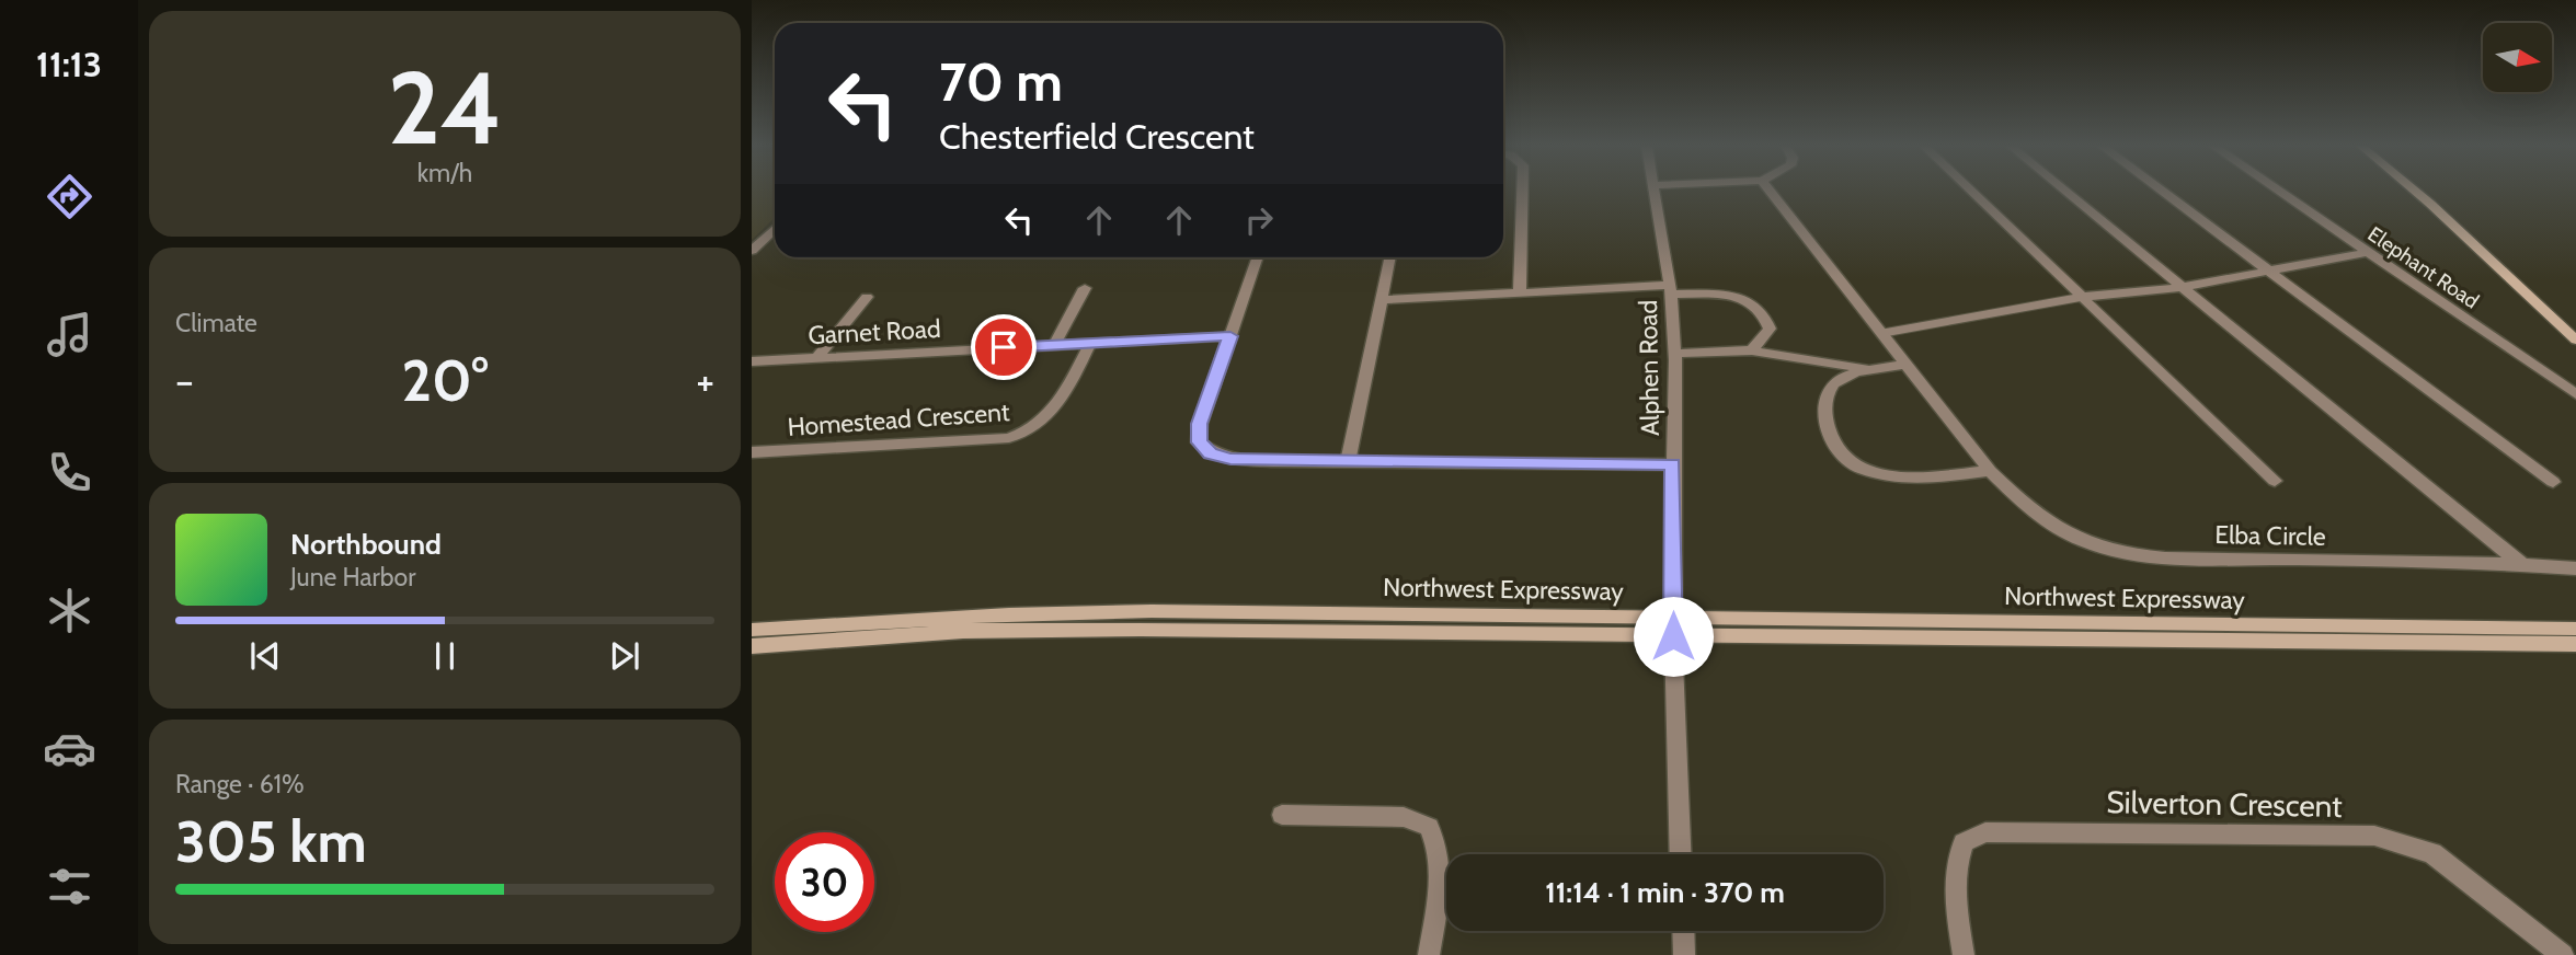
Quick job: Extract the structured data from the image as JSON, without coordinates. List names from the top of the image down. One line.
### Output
{"streets":{"main road":["Northwest Expressway"],"street":["Elephant Road","Garnet Road","Alphen Road","Homestead Crescent","Elba Circle","Silverton Crescent"]},"crossings":[["Garnet Road","Homestead Crescent"],["Alphen Road","Northwest Expressway"]],"north":"right","page":{"tabs":"11:13","tile":[["24","km/h"],"Climate",["Range · 61%","305 km"]],"turn":["70 m","Chesterfield Crescent"],"heat":["−","20°","+"],"song":["Northbound","June Harbor"],"limit":"30","trip":"11:14 · 1 min · 370 m"}}
